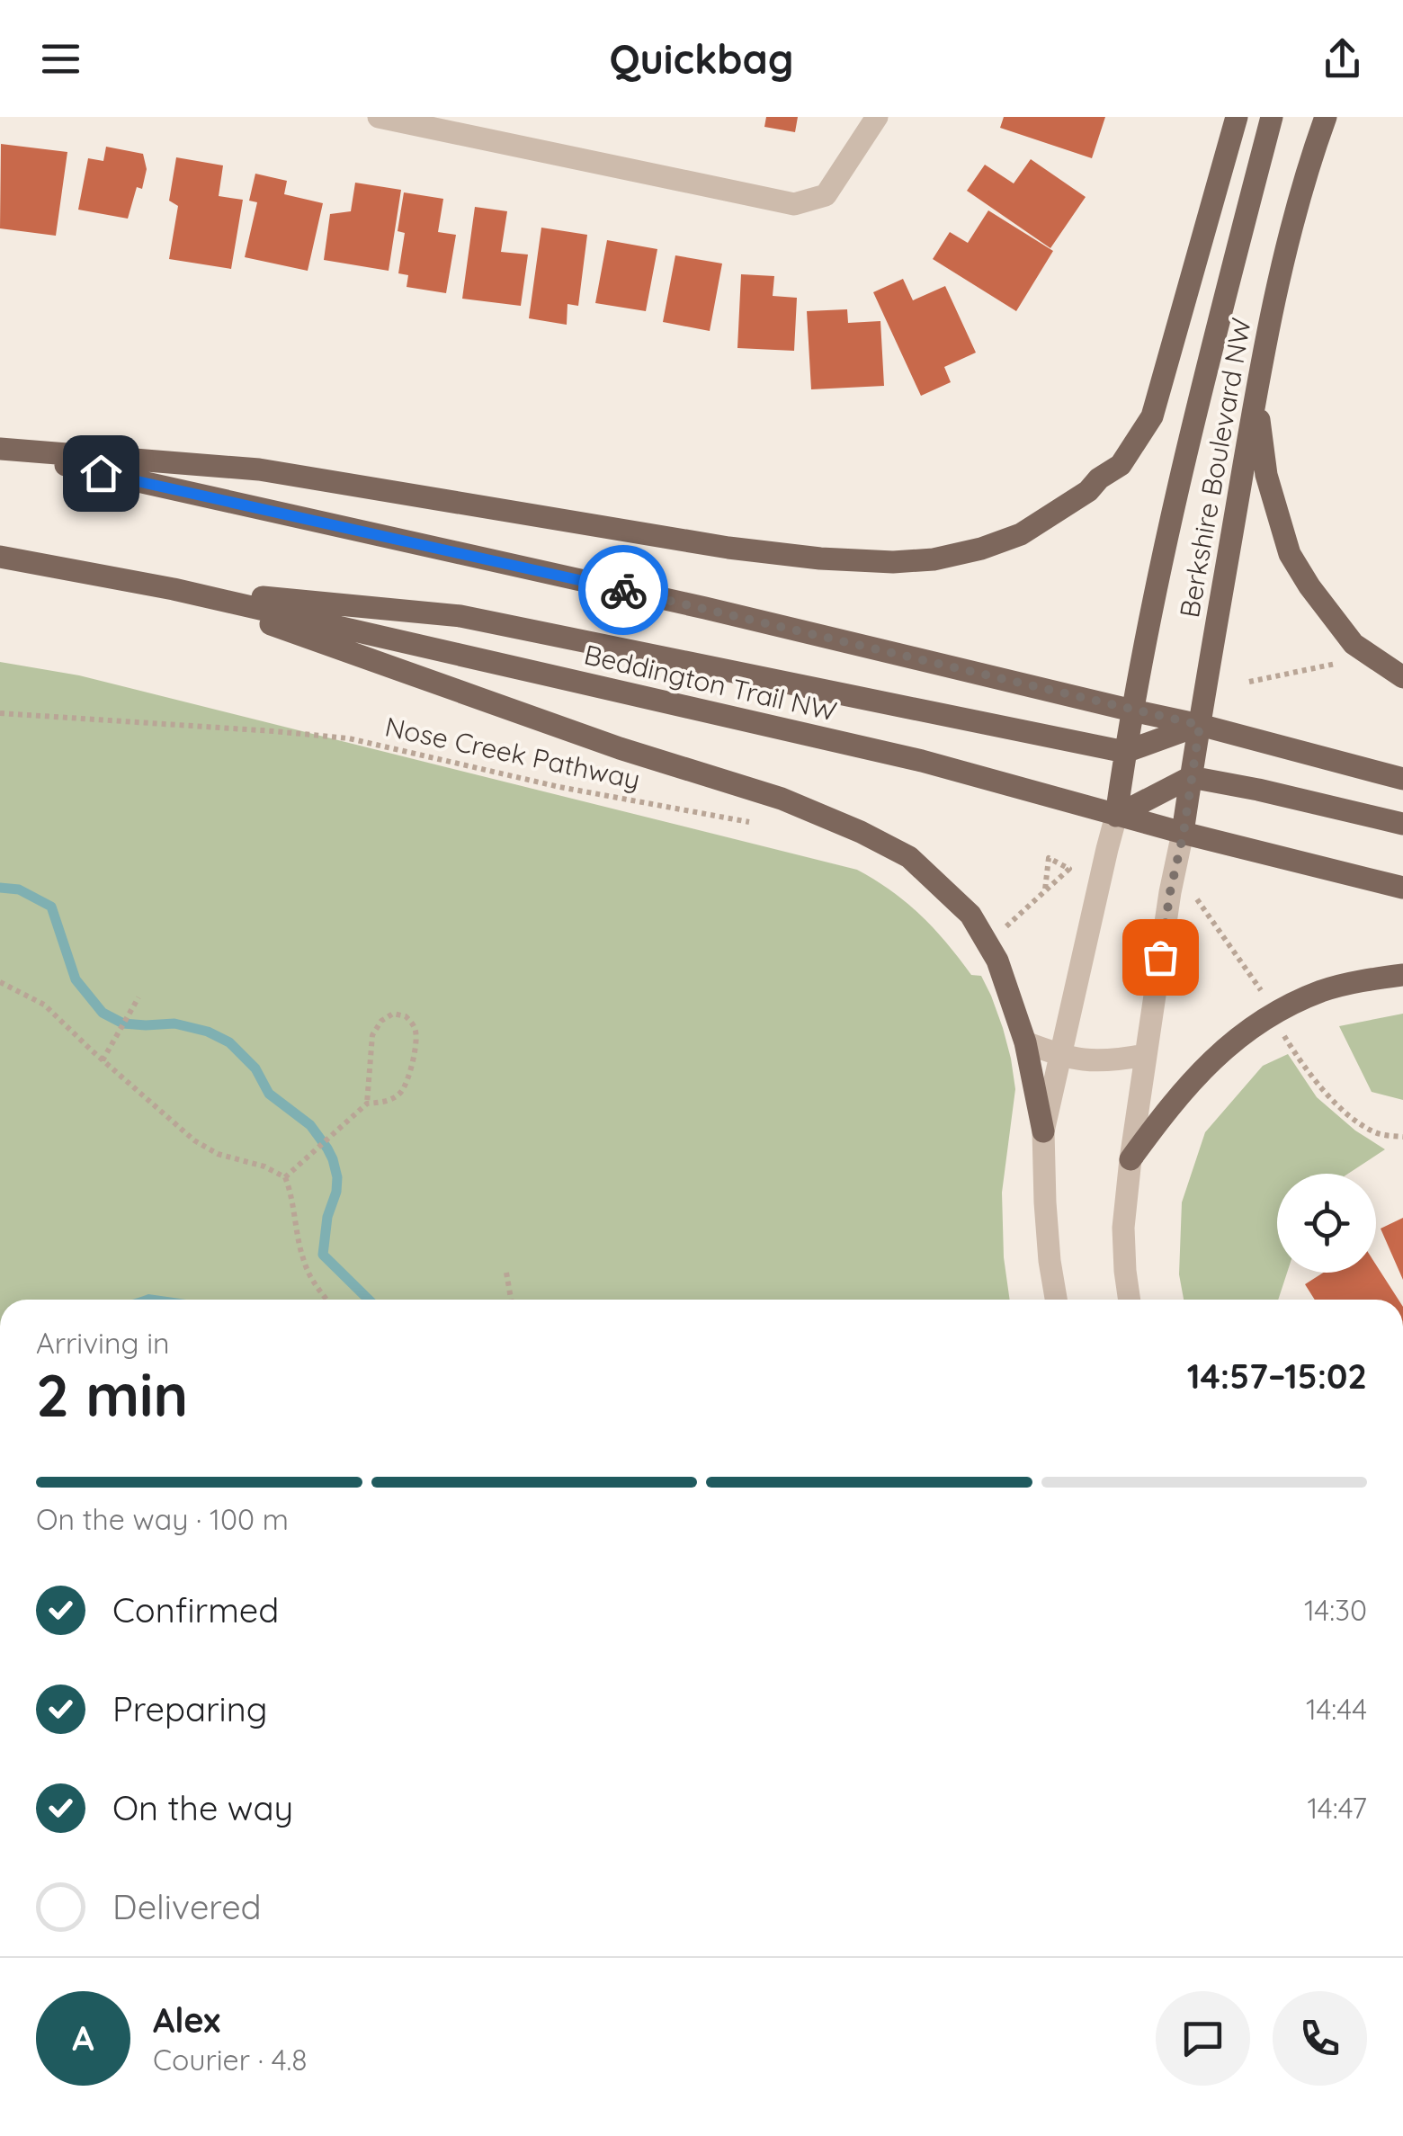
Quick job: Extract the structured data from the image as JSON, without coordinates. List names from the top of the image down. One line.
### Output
{"streets":{"main road":["Berkshire Boulevard NW","Beddington Trail NW"],"path":["Nose Creek Pathway"]},"crossings":[["Berkshire Boulevard NW","Beddington Trail NW"]],"page":{"header":"Quickbag","heading":["2 min","Arriving in","14:57–15:02"],"panel":["Alex","Courier · 4.8"],"bar":"On the way · 100 m","list":[["Confirmed","14:30"],["Preparing","14:44"],["On the way","14:47"],"Delivered"],"round":"A"}}
